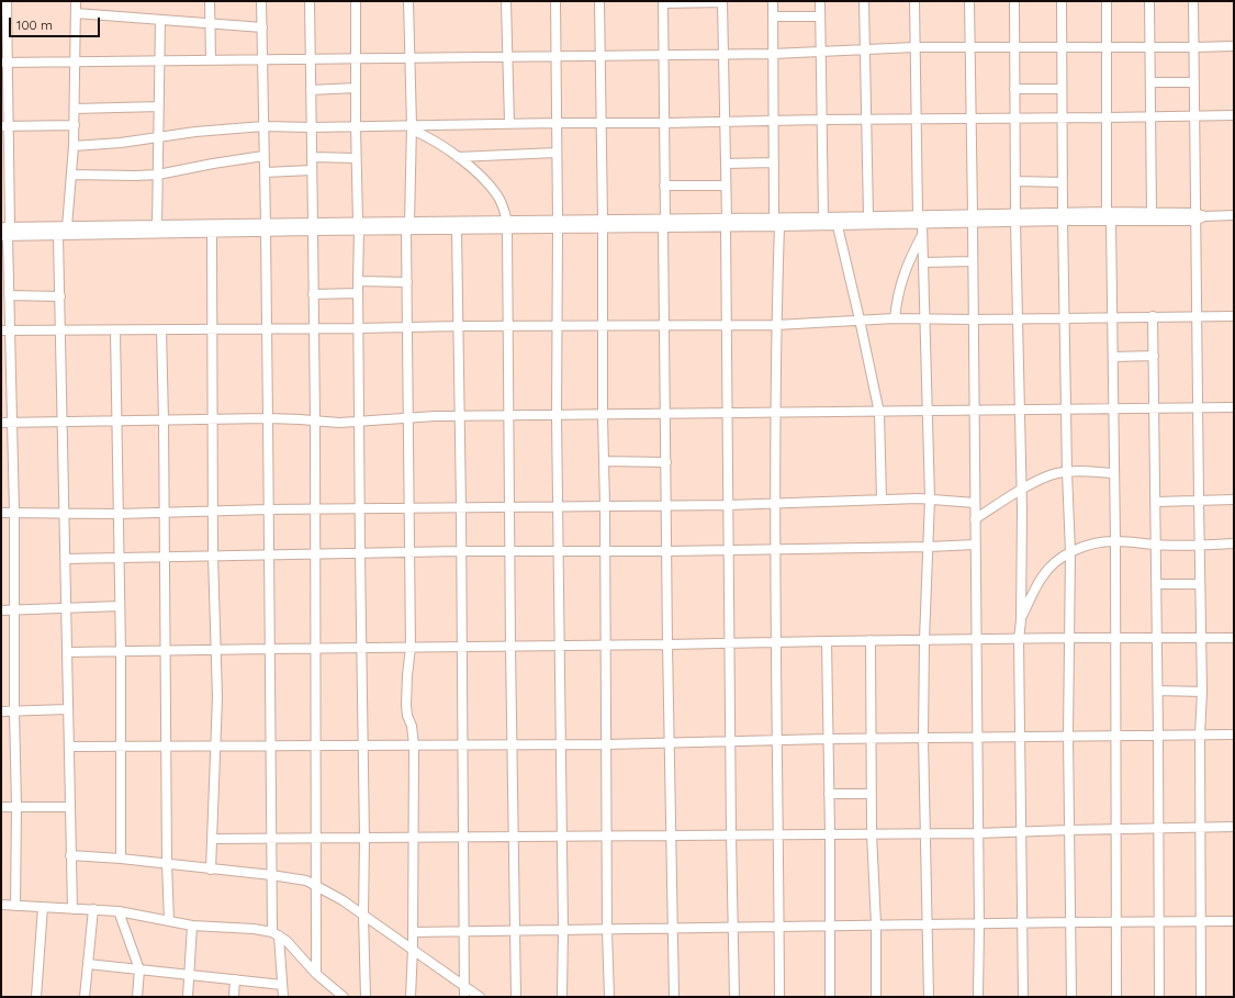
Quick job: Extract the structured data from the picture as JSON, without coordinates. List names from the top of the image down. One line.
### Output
{"scale_bar":"100 m"}
